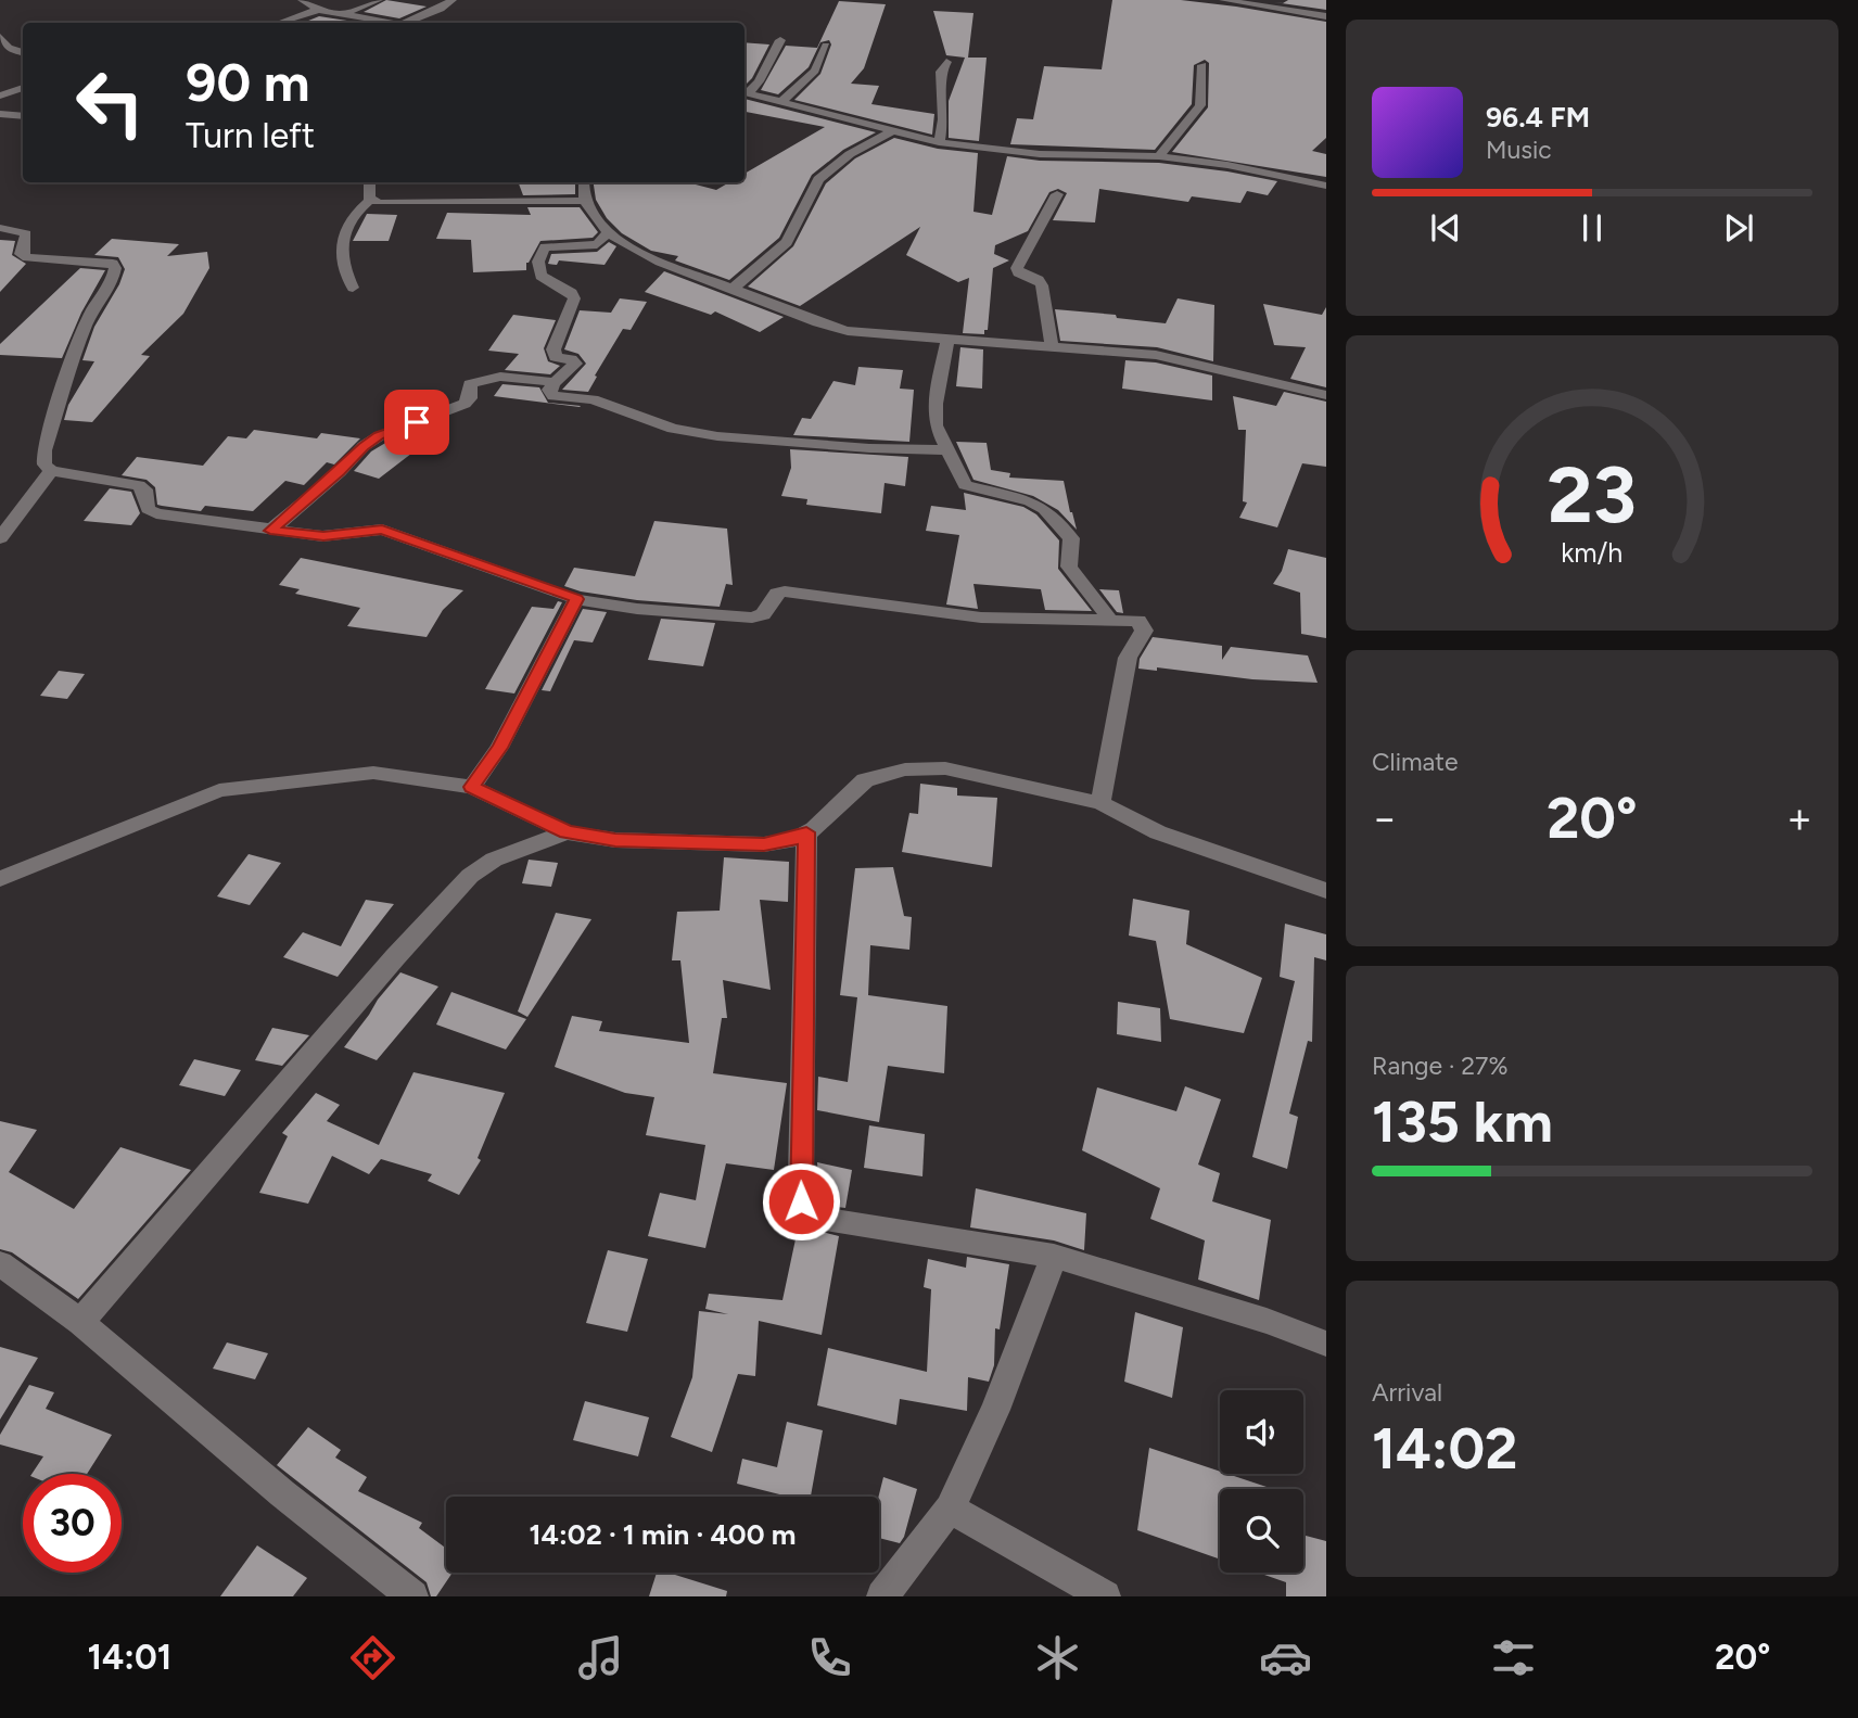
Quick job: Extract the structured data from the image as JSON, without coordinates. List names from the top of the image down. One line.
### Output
{"page":{"turn":["90 m","Turn left"],"song":["96.4 FM","Music"],"tile":["Climate",["Range · 27%","135 km"],["Arrival","14:02"]],"heat":["−","20°","+"],"limit":"30","trip":"14:02 · 1 min · 400 m","tabs":["14:01","20°"],"gauge":["23","km/h"]}}
